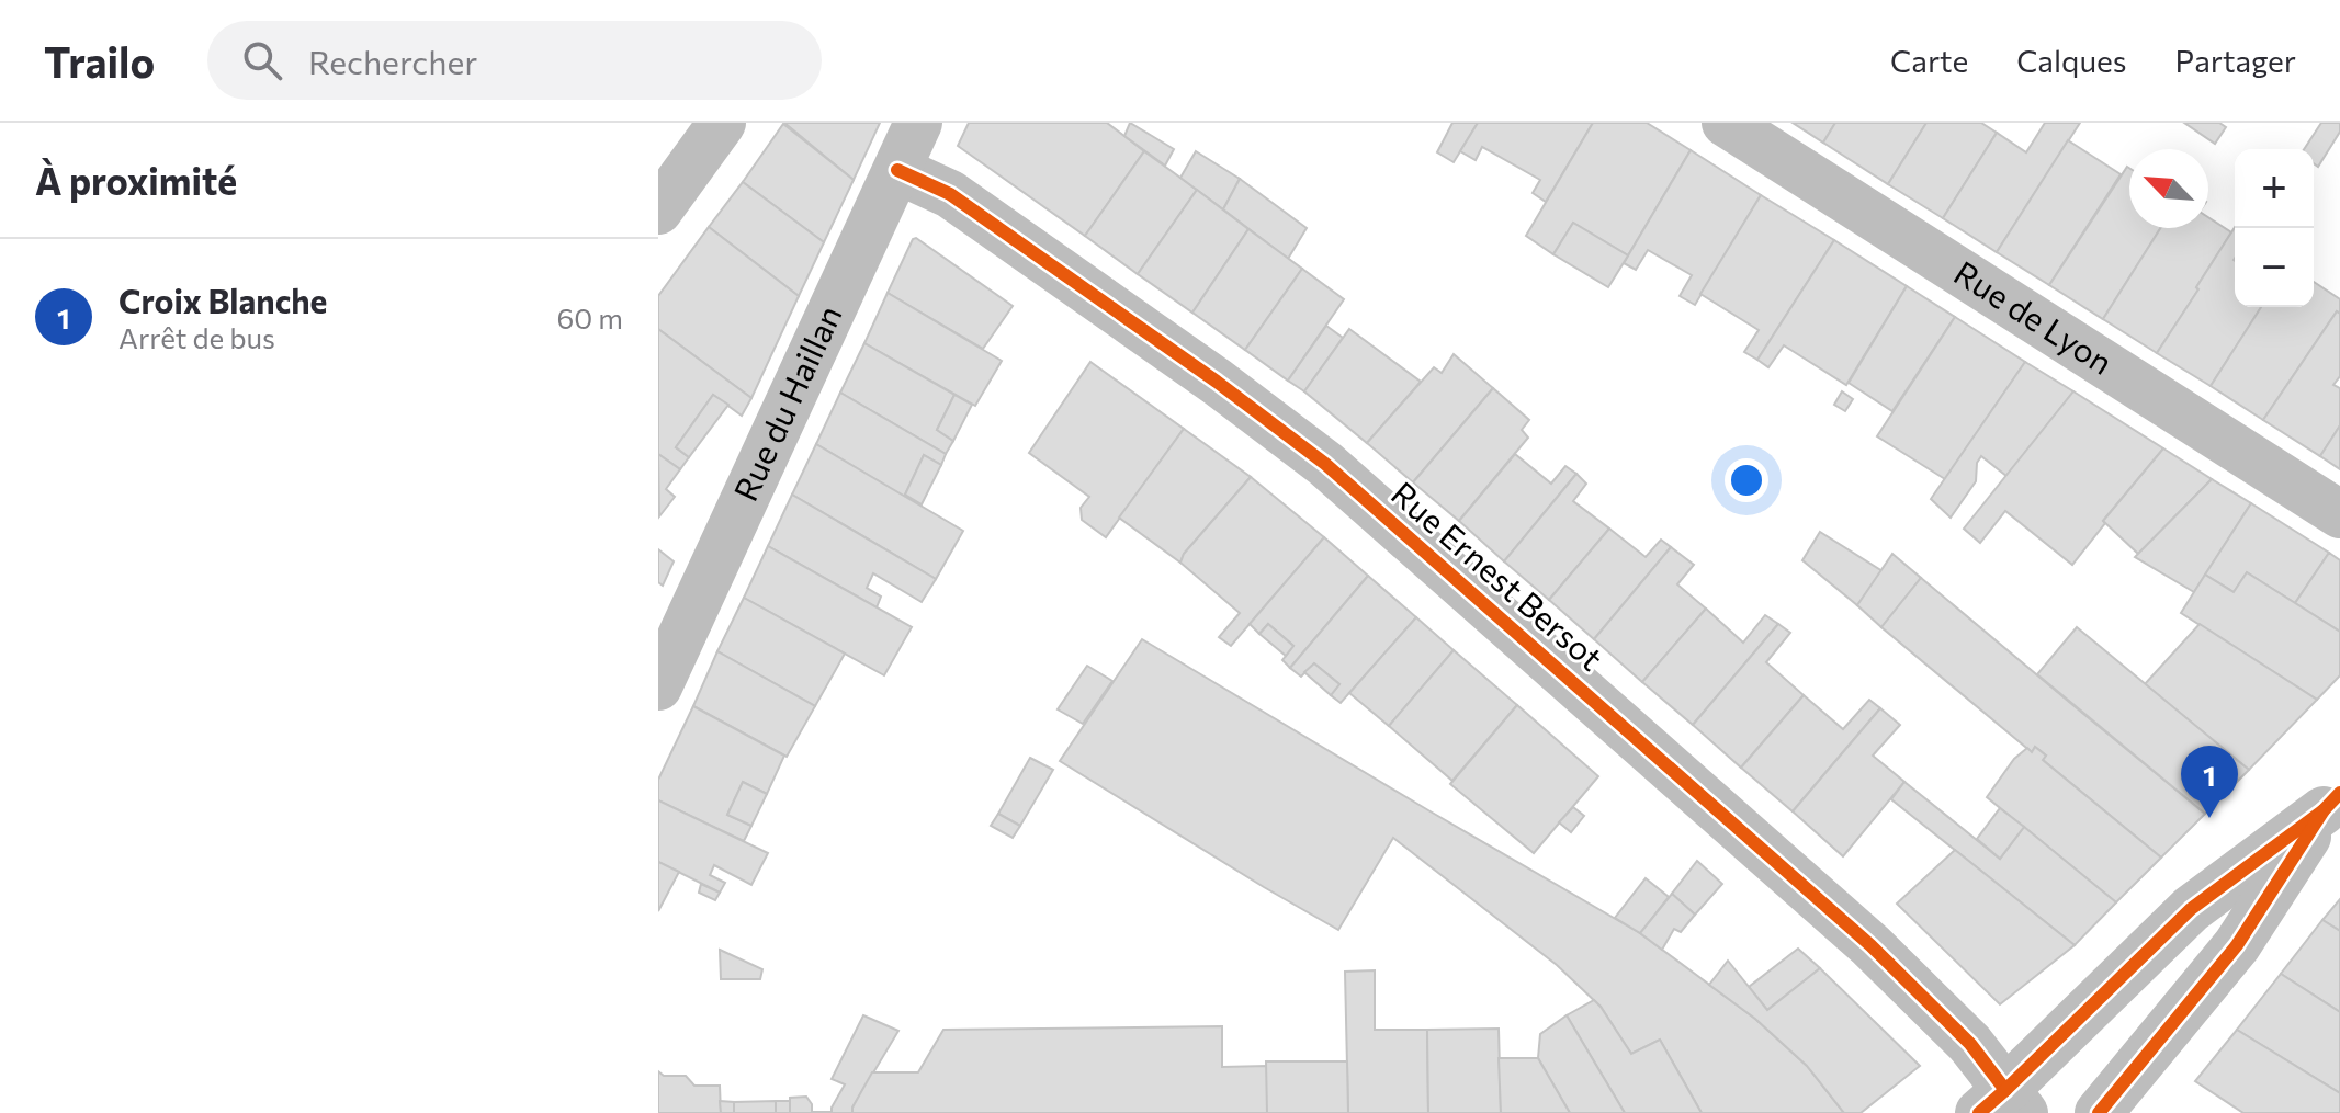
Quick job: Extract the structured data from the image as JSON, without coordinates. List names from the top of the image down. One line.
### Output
{"streets":{"street":["Rue de Lyon","Rue du Haillan","Rue Ernest Bersot"]},"crossings":[["Rue du Haillan","Rue Ernest Bersot"]],"north":"top left","page":{"header":"Trailo","search":"Rechercher","nav":["Carte","Calques","Partager"],"heading":"À proximité","map_buttons":["+","−"],"list":[{"mark":"1","name":"Croix Blanche","note":"Arrêt de bus","value":"60 m"}],"pins":"1"}}
